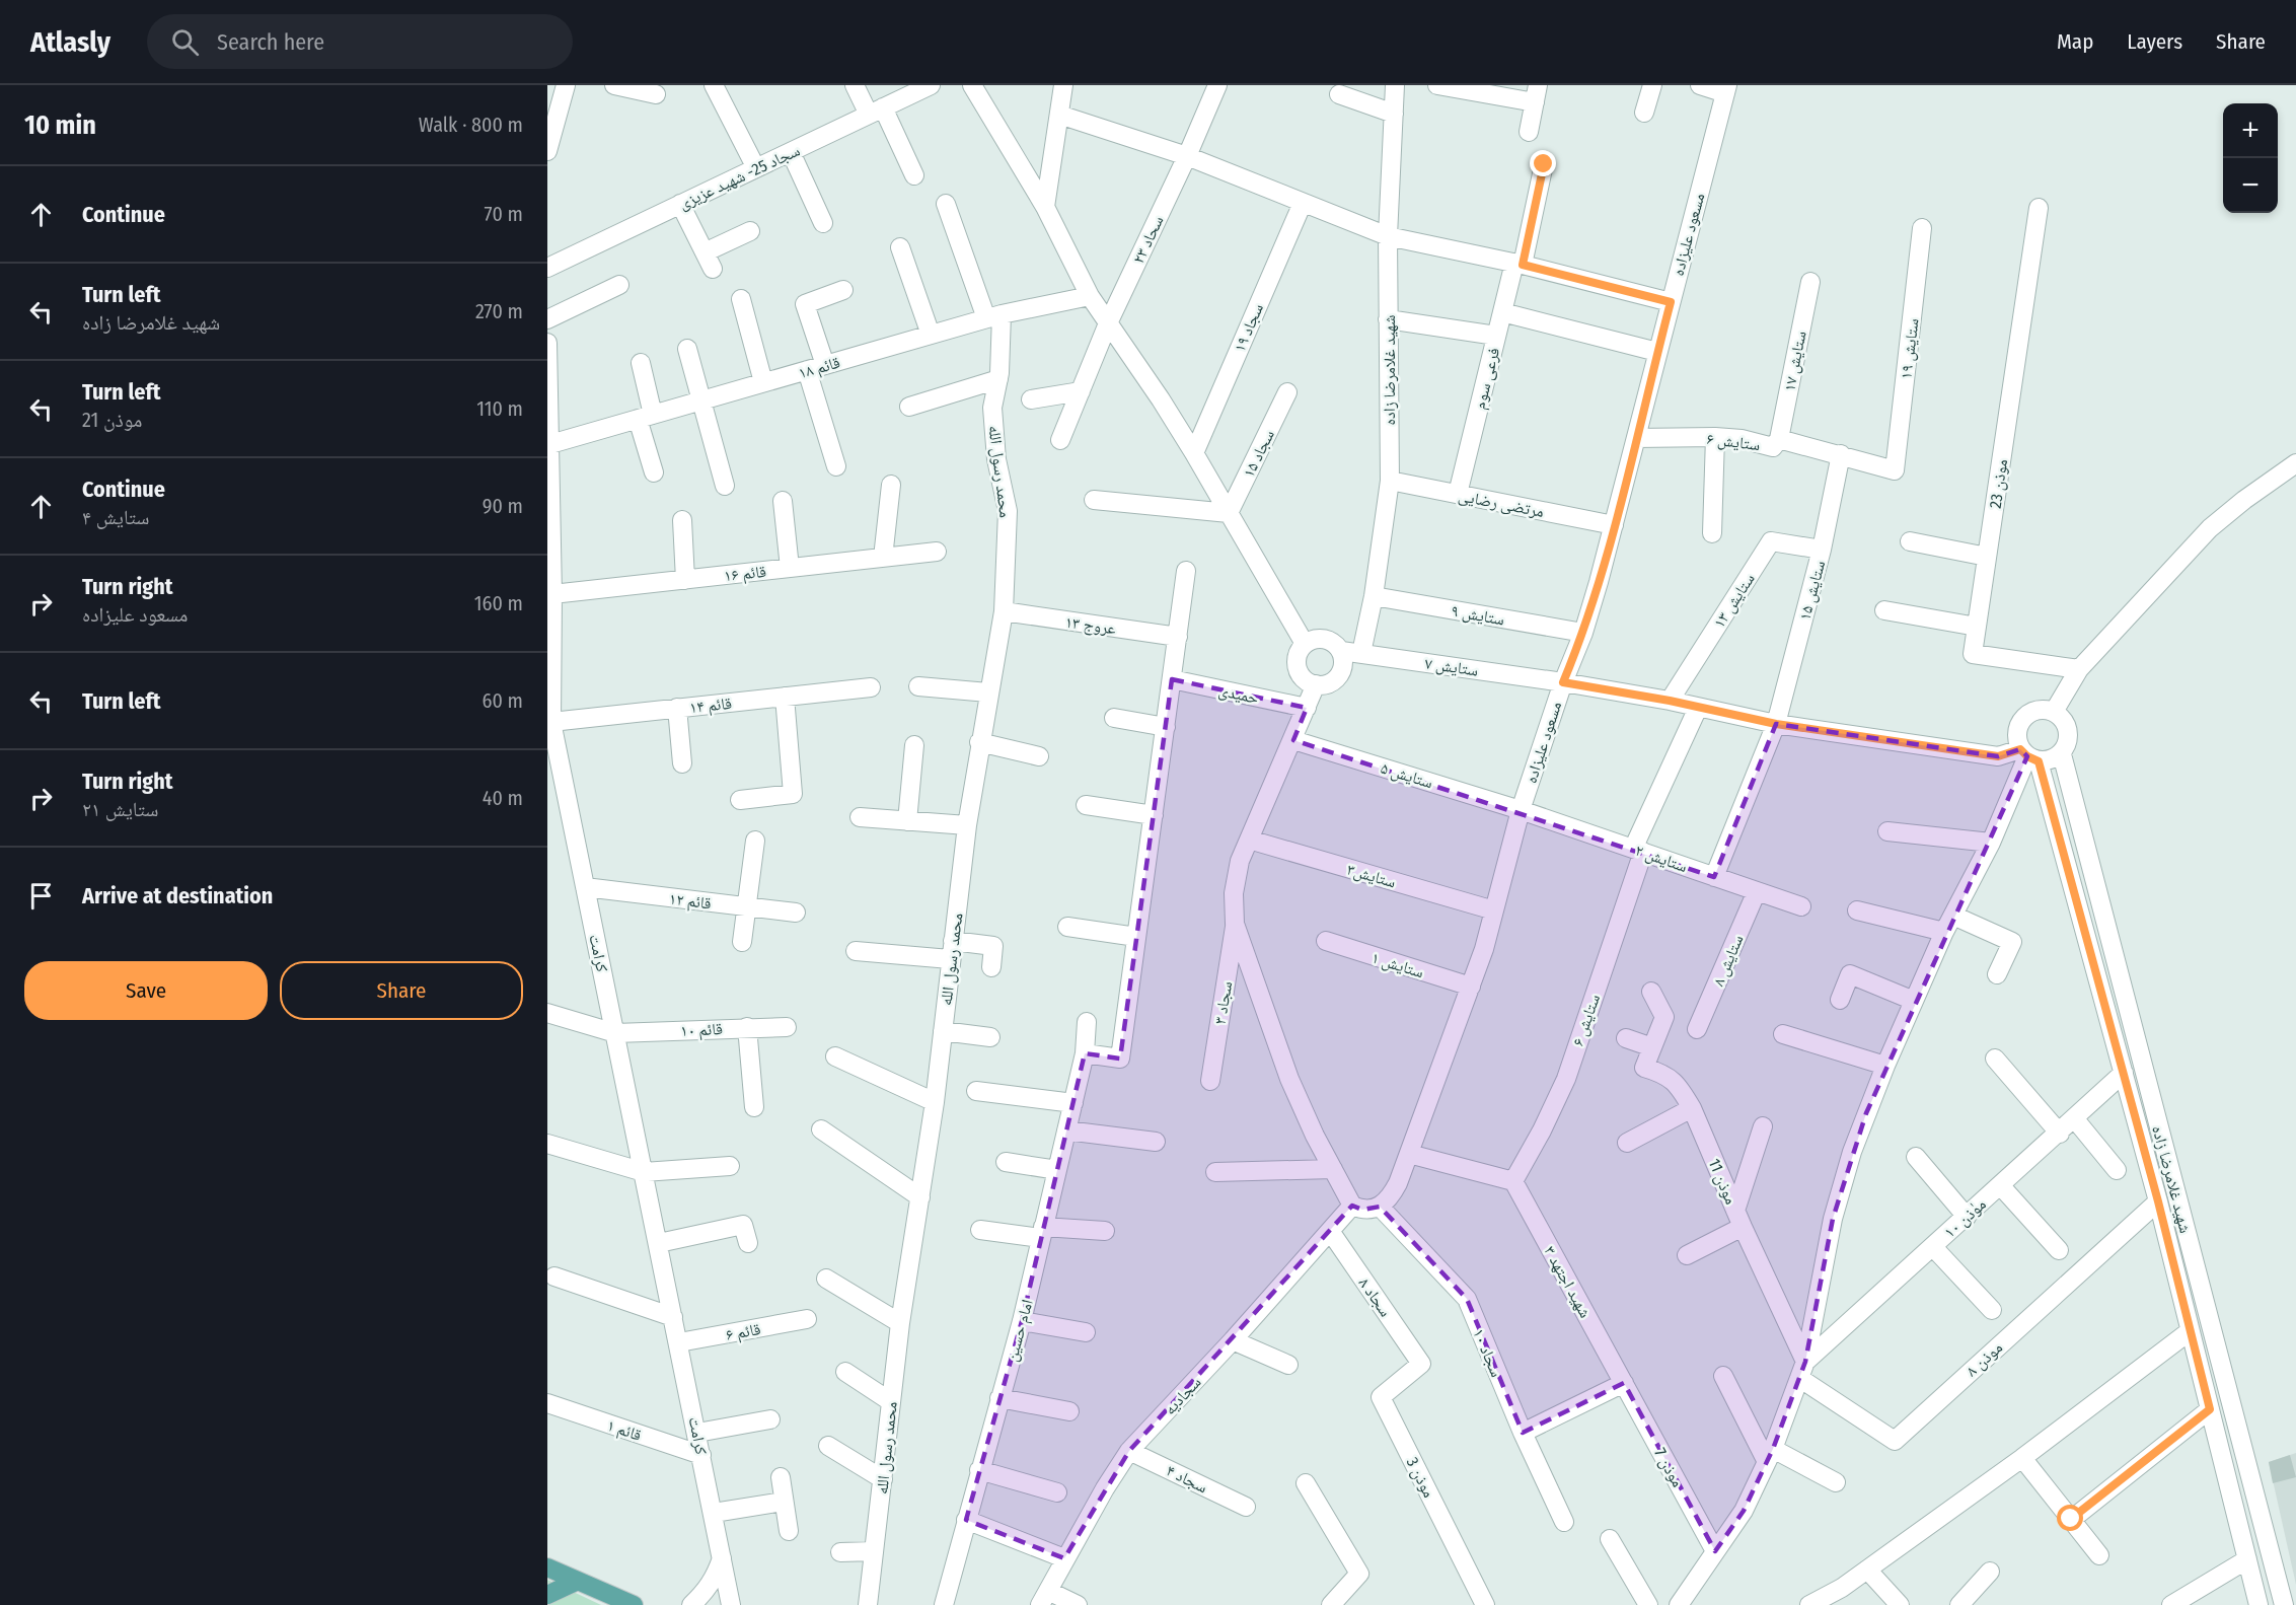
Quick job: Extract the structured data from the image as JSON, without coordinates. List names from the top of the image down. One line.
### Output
{"streets":{"street":["سجاد 25- شهید عزیزی","مسعود علیزاده","سحاد ۲۳","سجاد ۱۹","ستایش ۱۹","ستایش ۱۷","قائم ۱۸","شهید غلامرضا زاده","فرعی سوم","ستایش ۶","سجاد ۱۵","محمد رسول الله","موذن 23","مرتضی رضایی","قائم ۱۶","ستایش ۱۵","ستایش ۱۳","ستایش ۹","عروج ۱۳","ستایش ۷","حمیدی","قائم ۱۴","ستایش ۵","ستایش ۲","ستایش۳","قائم ۱۲","کرامت","ستایش ۸","ستایش ۱","سجاد ۳","قائم ۱۰","موذن 11","موٰذن ۱۰","شهید اجتهد ۳","سجاد ۸","امام حسین","قائم ۶","سجاد ۱۰","موذن ۸","سجادیه","قائم ۱","موذن 7","موذن 3","سجاد ۴"]},"crossings":[["مسعود علیزاده","ستایش ۶"],["مسعود علیزاده","مرتضی رضایی"],["مسعود علیزاده","ستایش ۹"],["مسعود علیزاده","ستایش ۷"],["مسعود علیزاده","ستایش ۵"],["مسعود علیزاده","ستایش ۲"],["مسعود علیزاده","ستایش۳"],["مسعود علیزاده","ستایش ۱"],["مسعود علیزاده","سجاد ۱۰"],["ستایش ۱۹","ستایش ۶"],["ستایش ۱۷","ستایش ۶"],["قائم ۱۸","محمد رسول الله"],["قائم ۱۸","کرامت"],["شهید غلامرضا زاده","مرتضی رضایی"],["شهید غلامرضا زاده","ستایش ۹"],["شهید غلامرضا زاده","ستایش ۷"],["شهید غلامرضا زاده","موٰذن ۱۰"],["شهید غلامرضا زاده","موذن ۸"],["فرعی سوم","مرتضی رضایی"],["ستایش ۶","ستایش ۱۵"],["ستایش ۶","ستایش ۲"],["ستایش ۶","شهید اجتهد ۳"],["محمد رسول الله","عروج ۱۳"],["قائم ۱۶","کرامت"],["ستایش ۱۵","ستایش ۱۳"],["ستایش ۱۵","ستایش ۷"],["ستایش ۱۳","ستایش ۷"],["قائم ۱۴","کرامت"],["ستایش ۵","ستایش ۲"],["ستایش ۲","ستایش ۸"],["قائم ۱۲","کرامت"],["کرامت","قائم ۱۰"],["کرامت","قائم ۶"],["کرامت","قائم ۱"],["موذن 11","موٰذن ۱۰"],["موذن 11","موذن ۸"],["موٰذن ۱۰","موذن ۸"],["شهید اجتهد ۳","موذن 7"],["سجاد ۸","سجادیه"],["سجاد ۸","موذن 3"],["سجادیه","سجاد ۴"]],"page":{"header":"Atlasly","search":"Search here","nav":["Map","Layers","Share"],"heading":["10 min","Walk · 800 m"],"map_buttons":["+","−"],"list":[["Continue","70 m"],["Turn left","شهید غلامرضا زاده","270 m"],["Turn left","موذن 21","110 m"],["Continue","ستایش ۴","90 m"],["Turn right","مسعود علیزاده","160 m"],["Turn left","60 m"],["Turn right","ستایش ۲۱","40 m"],"Arrive at destination"],"buttons":["Save","Share"]}}
